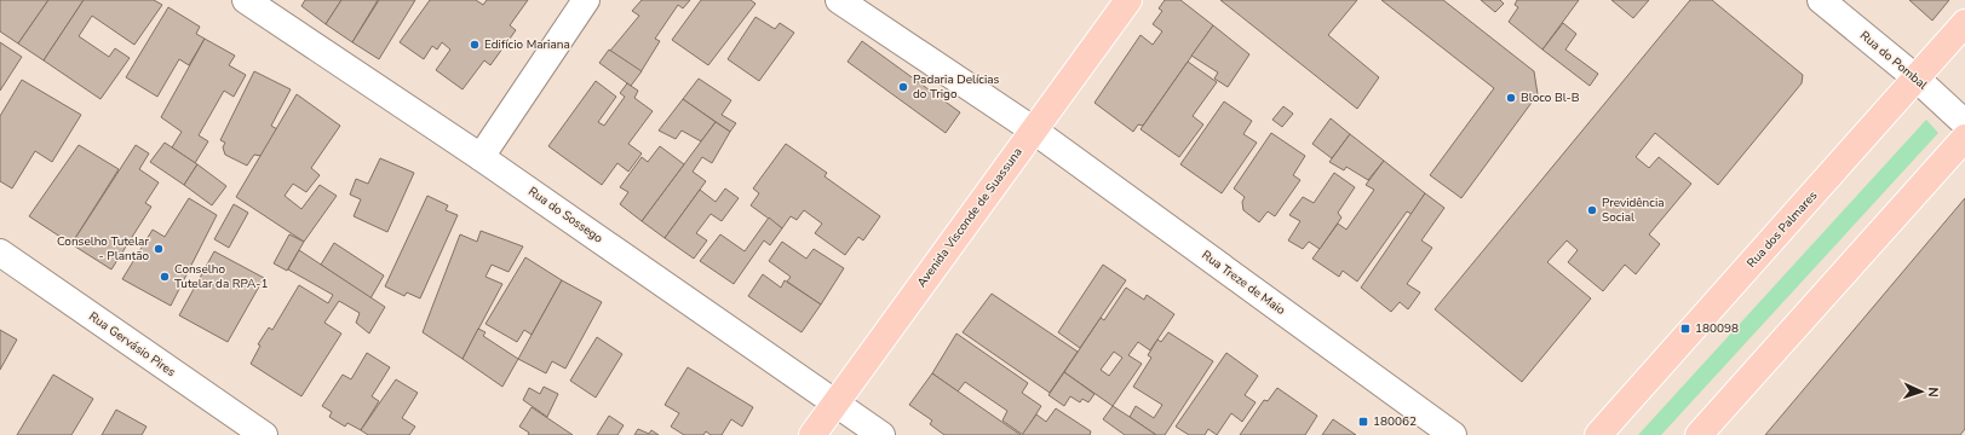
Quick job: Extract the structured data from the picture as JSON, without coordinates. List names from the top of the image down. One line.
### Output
{"streets":{"main road":["Avenida Visconde de Suassuna","Rua dos Palmares"],"street":["Rua do Pombal","Rua do Sossego","Rua Treze de Maio","Rua Gervásio Pires"]},"crossings":[["Rua do Pombal","Rua dos Palmares"],["Rua do Sossego","Avenida Visconde de Suassuna"],["Avenida Visconde de Suassuna","Rua Treze de Maio"]],"places":{"other":["Edifício Mariana","Padaria Delícias do Trigo","Bloco Bl-B","Previdência Social","Conselho Tutelar - Plantão","Conselho Tutelar da RPA-1"],"transit":["180098","180062"]},"north":"right"}
